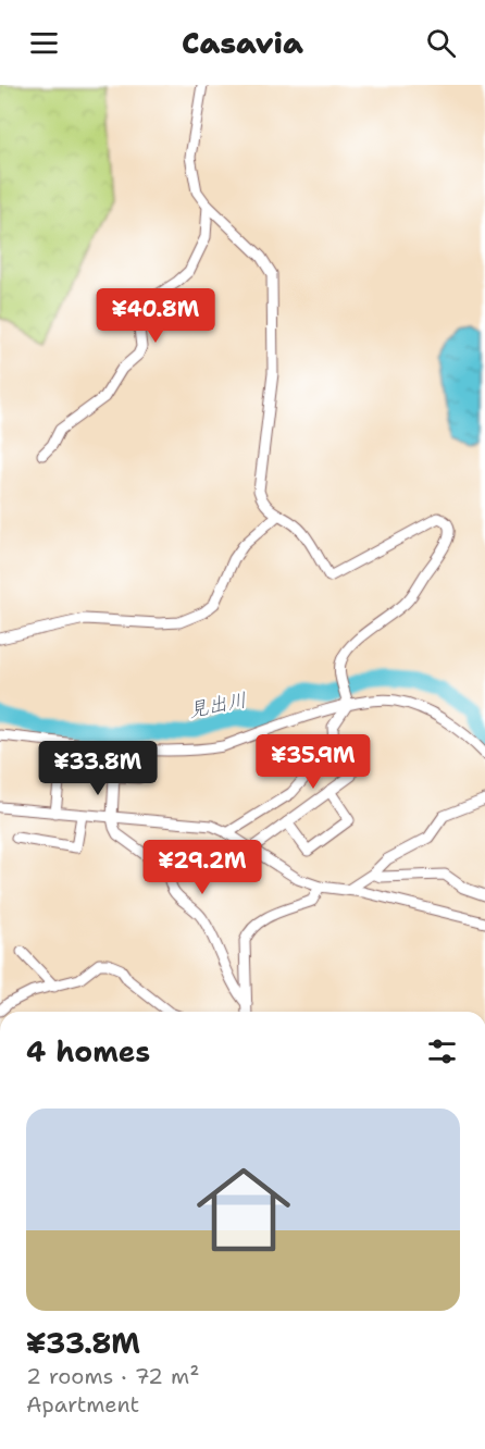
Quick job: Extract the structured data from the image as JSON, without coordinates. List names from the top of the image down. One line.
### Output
{"water":["見出川"],"page":{"header":"Casavia","price":["¥40.8M","¥35.9M","¥33.8M","¥29.2M"],"heading":"4 homes","list":[{"name":"¥33.8M","note":"2 rooms · 72 m² · Apartment"}]}}
